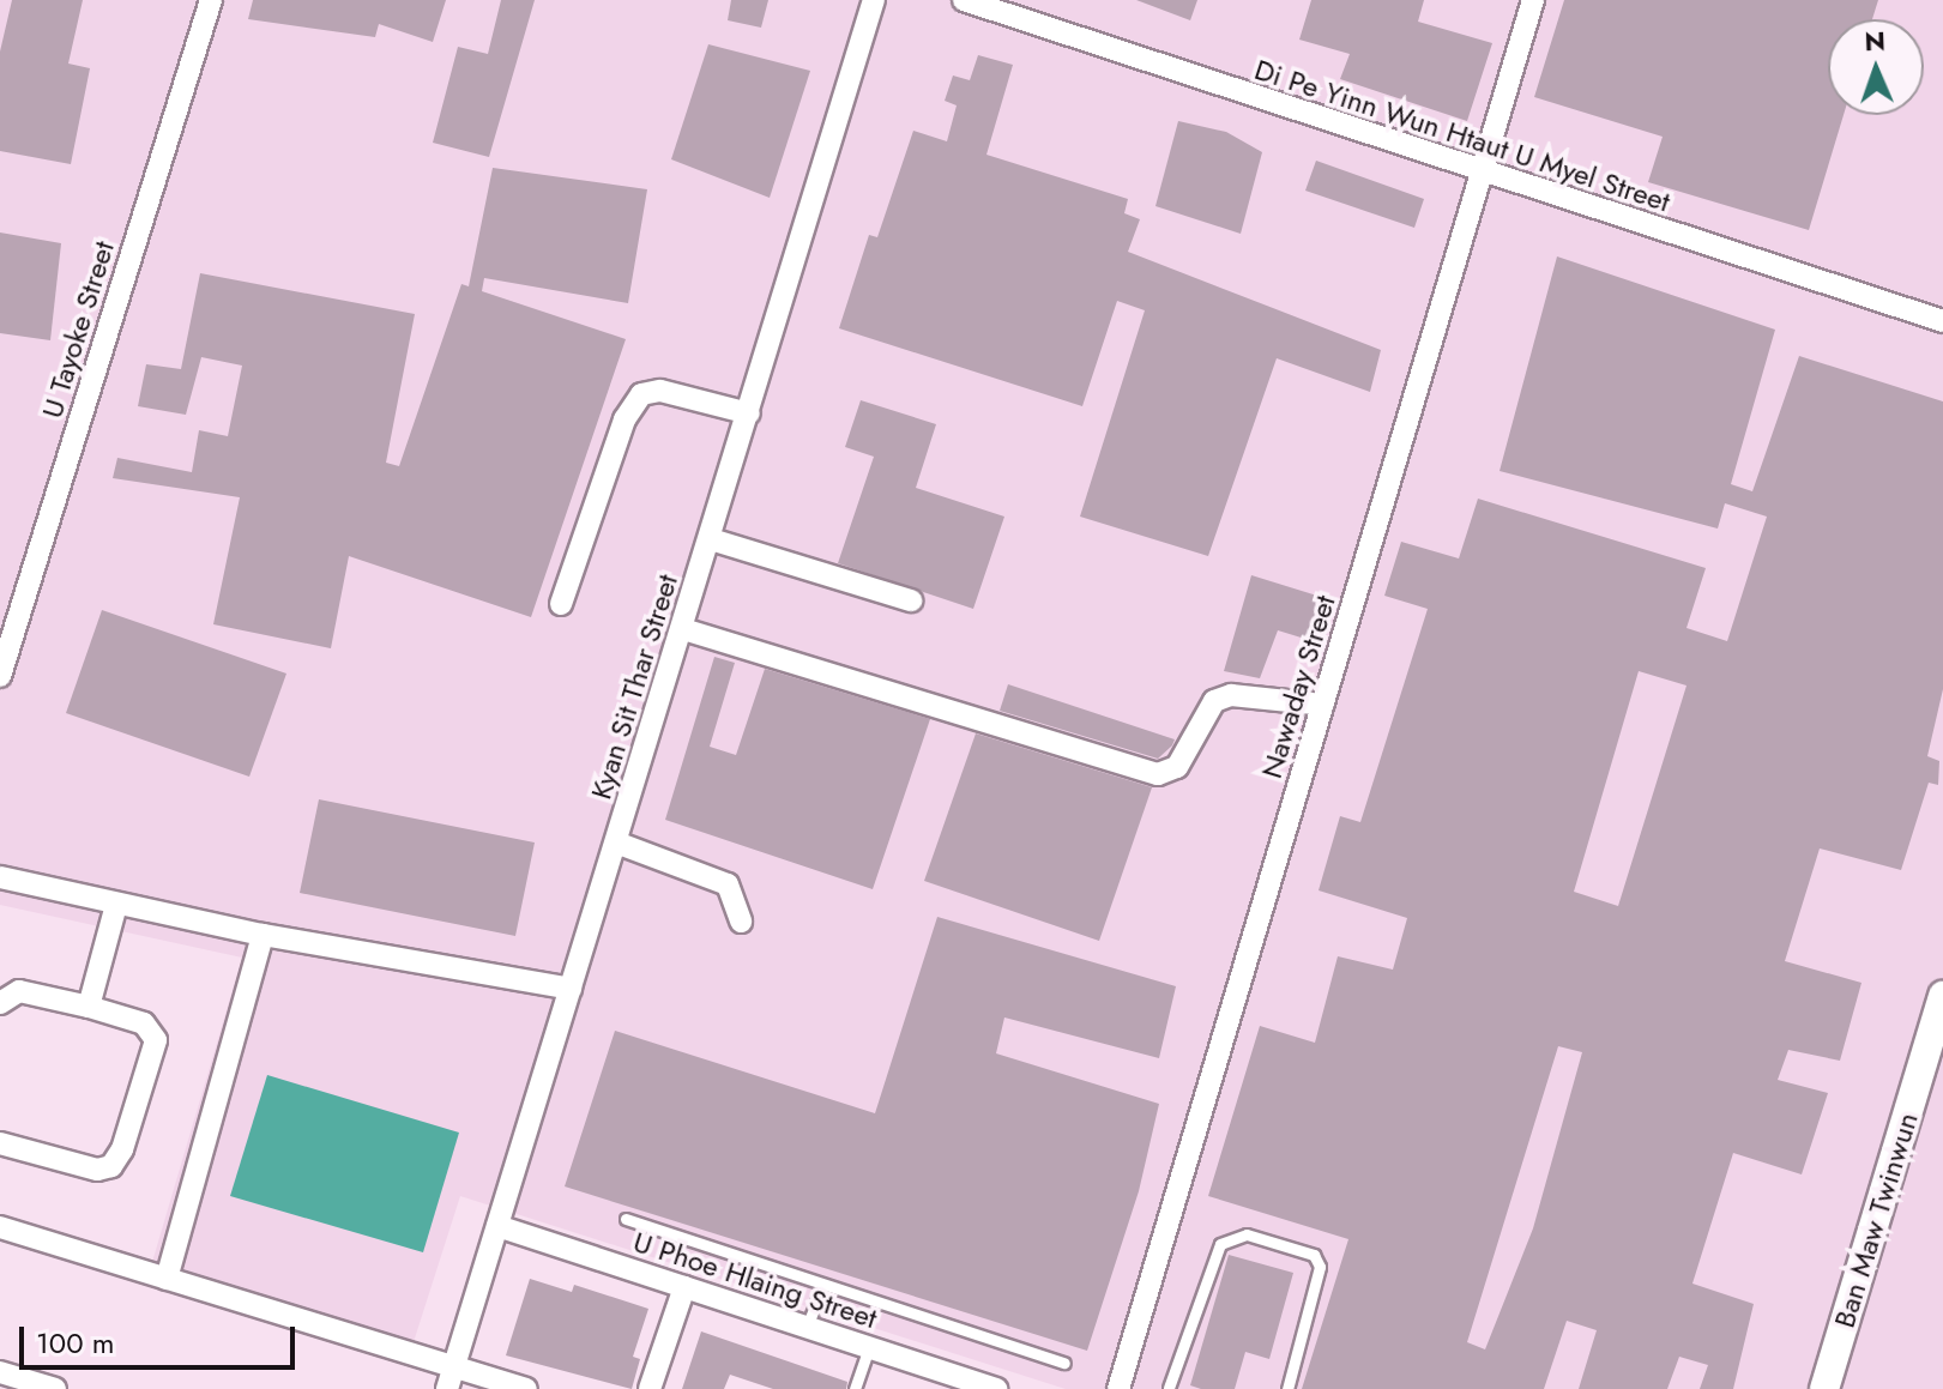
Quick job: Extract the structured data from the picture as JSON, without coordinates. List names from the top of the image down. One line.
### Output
{"streets":{"street":["Di Pe Yinn Wun Htaut U Myel Street","U Tayoke Street","Kyan Sit Thar Street","Nawaday Street","Ban Maw Twinwun","U Phoe Hlaing Street"]},"crossings":[["Di Pe Yinn Wun Htaut U Myel Street","Nawaday Street"],["Kyan Sit Thar Street","U Phoe Hlaing Street"]],"scale_bar":"100 m","north":"top"}
